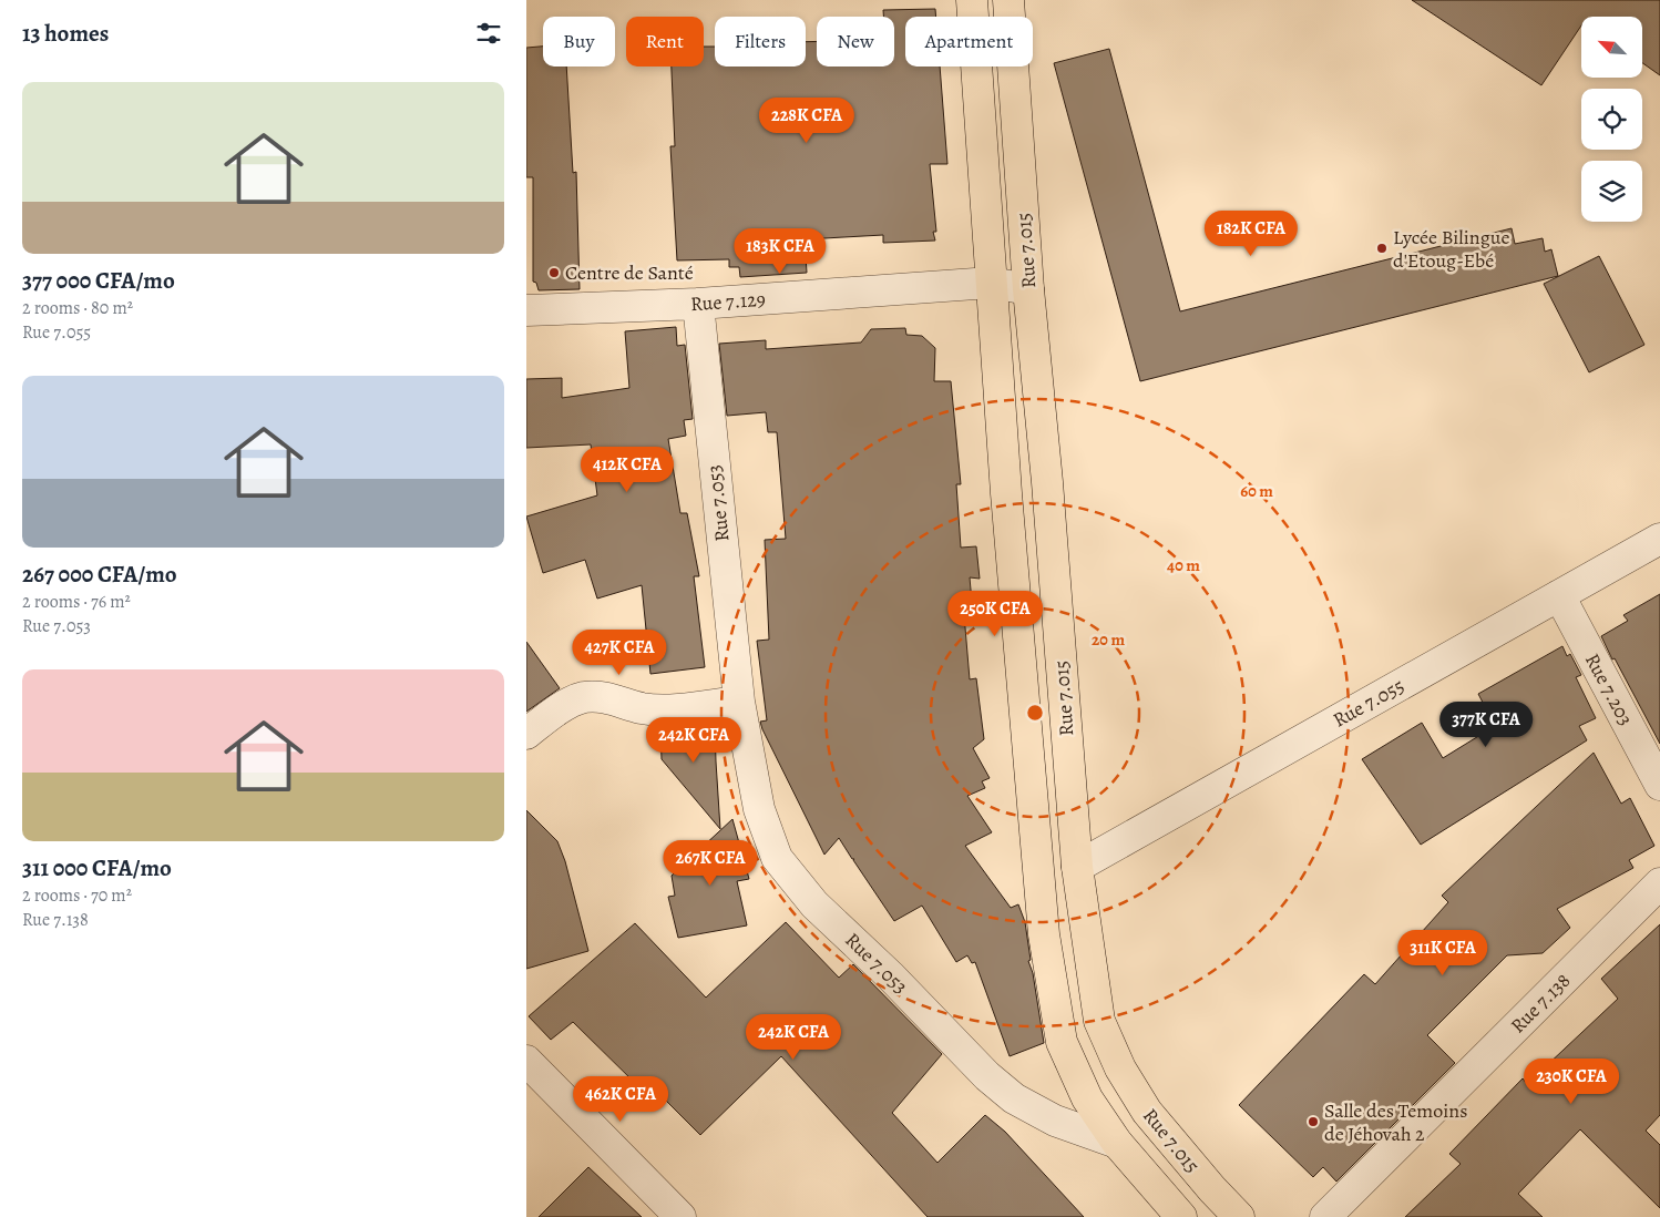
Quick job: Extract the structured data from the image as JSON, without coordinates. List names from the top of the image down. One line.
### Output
{"streets":{"main road":["Rue 7.015"],"street":["Rue 7.129","Rue 7.053","Rue 7.203","Rue 7.055","Rue 7.138"]},"crossings":[["Rue 7.015","Rue 7.129"],["Rue 7.015","Rue 7.053"],["Rue 7.015","Rue 7.055"],["Rue 7.129","Rue 7.053"],["Rue 7.203","Rue 7.055"]],"places":["Lycée Bilingue d'Etoug-Ebé","Centre de Santé","Salle des Temoins de Jéhovah 2"],"north":"top left","page":{"heading":"13 homes","chip":["Buy","Rent","Filters","New","Apartment"],"list":[{"name":"377 000 CFA/mo","note":"2 rooms · 80 m² · Rue 7.055"},{"name":"267 000 CFA/mo","note":"2 rooms · 76 m² · Rue 7.053"},{"name":"311 000 CFA/mo","note":"2 rooms · 70 m² · Rue 7.138"}],"price":["228K CFA","182K CFA","183K CFA","412K CFA","250K CFA","427K CFA","377K CFA","242K CFA","267K CFA","311K CFA","242K CFA","230K CFA","462K CFA"]},"rings":["60 m","40 m","20 m"]}
